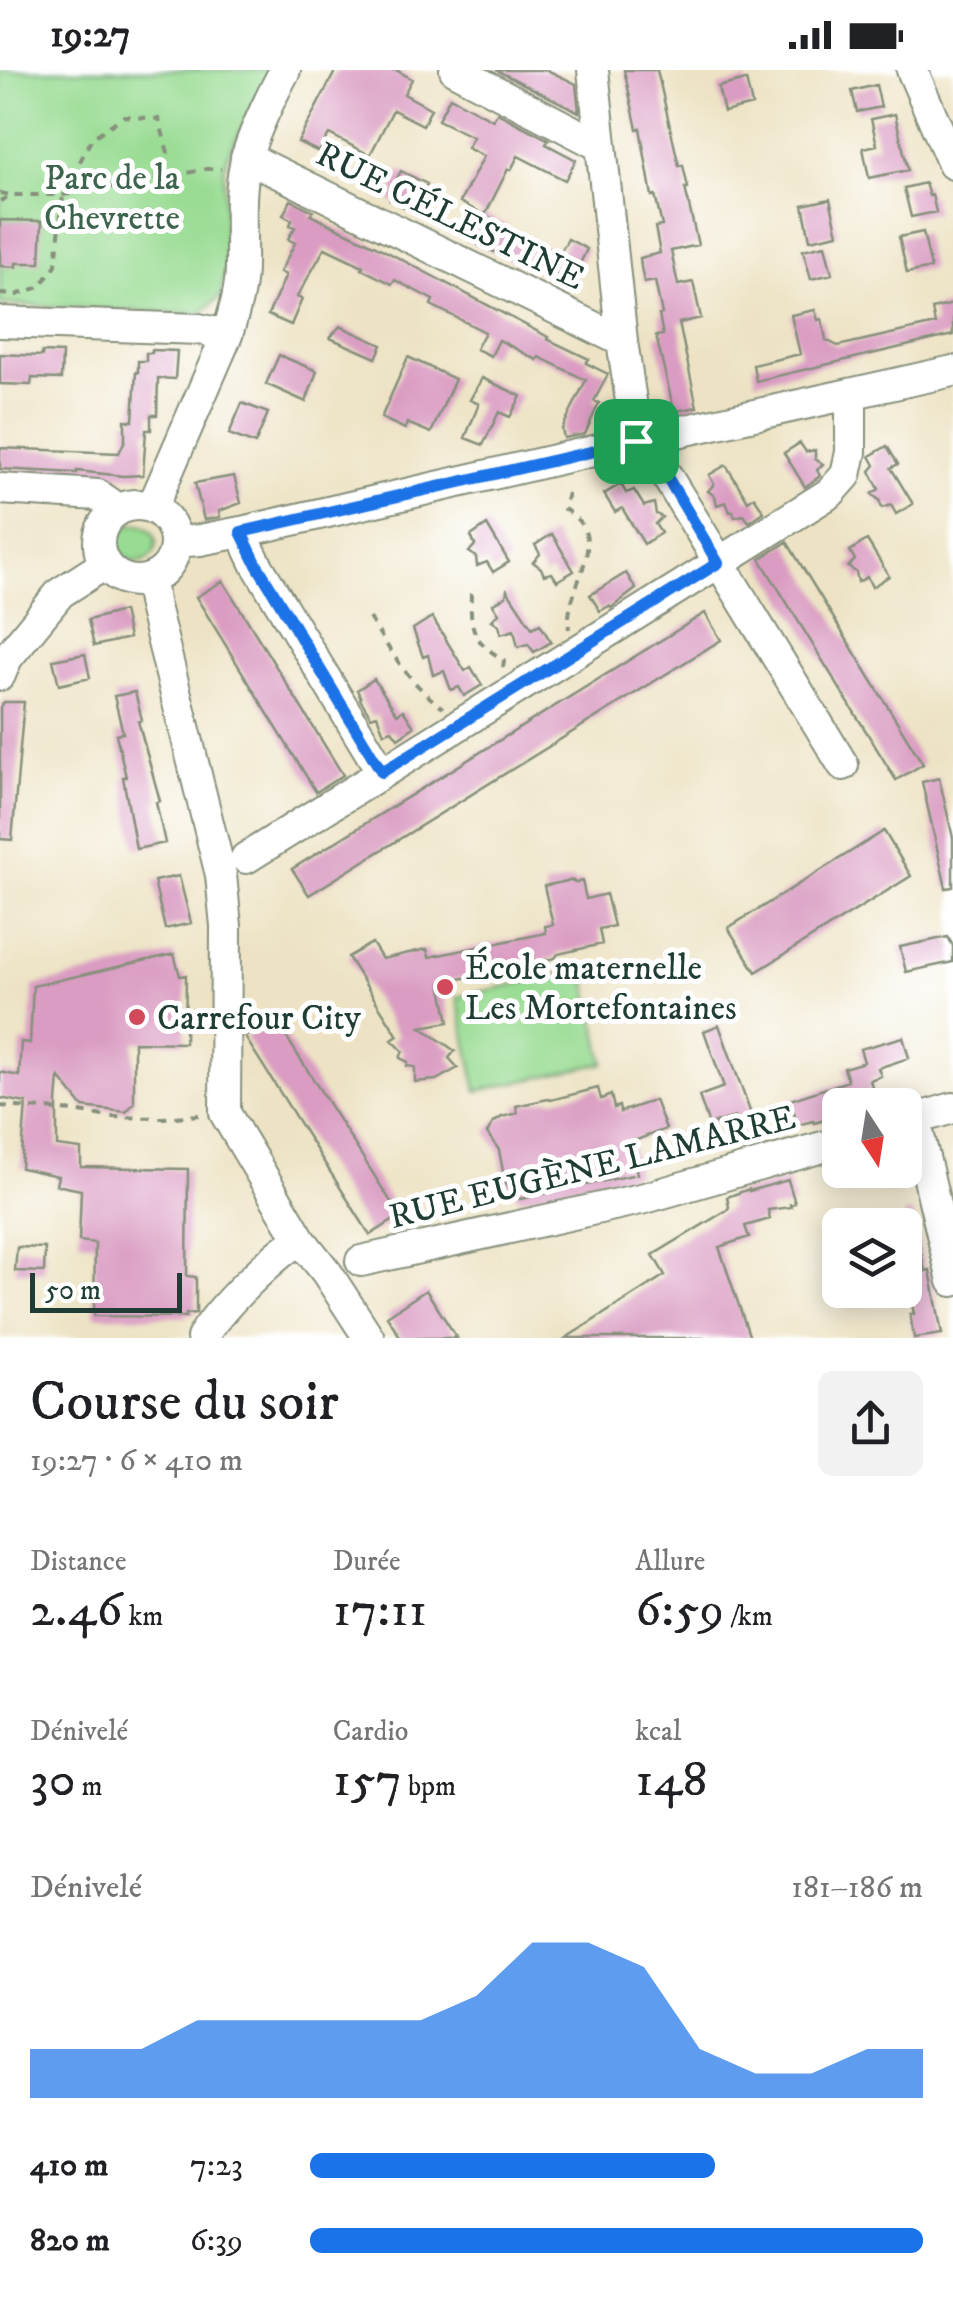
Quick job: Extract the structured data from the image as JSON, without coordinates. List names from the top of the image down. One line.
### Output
{"streets":{"street":["RUE CÉLESTINE","RUE EUGÈNE LAMARRE"]},"parks":["Parc de la Chevrette"],"places":["École maternelle Les Mortefontaines","Carrefour City"],"scale_bar":"50 m","north":"bottom","page":{"status":"19:27","scale":"50 m","heading":["Course du soir","19:27 · 6 × 410 m"],"stats":[["Distance","2.46 km"],["Durée","17:11"],["Allure","6:59 /km"],["Dénivelé","30 m"],["Cardio","157 bpm"],["kcal","148"]],"chart":["Dénivelé","181–186 m"],"list":[{"name":"410 m","note":"7:23"},{"name":"820 m","note":"6:39"}]}}
